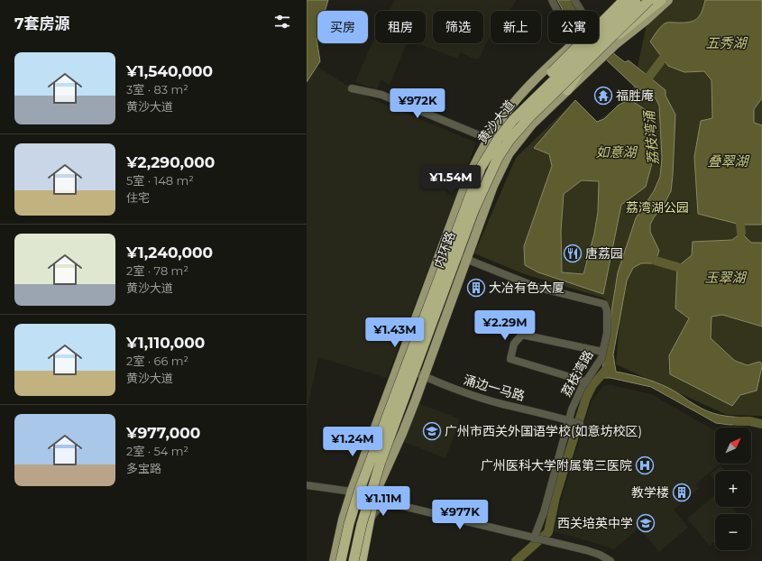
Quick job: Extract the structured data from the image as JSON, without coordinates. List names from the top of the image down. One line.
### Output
{"streets":{"highway":["黄沙大道","内环路"],"street":["荔枝湾路","涌边一马路"]},"crossings":[["黄沙大道","内环路"],["黄沙大道","荔枝湾路"],["黄沙大道","涌边一马路"],["荔枝湾路","涌边一马路"]],"water":["五秀湖","荔枝湾涌","如意湖","叠翠湖","玉翠湖"],"parks":["荔湾湖公园"],"places":{"temple":["福胜庵"],"restaurant":["唐荔园"],"building":["大冶有色大厦","教学楼"],"school or university":["广州市西关外国语学校(如意坊校区)","西关培英中学"],"hospital":["广州医科大学附属第三医院"]},"north":"top right","page":{"heading":"7套房源","chip":["买房","租房","筛选","新上","公寓"],"list":[{"name":"¥1,540,000","note":"3室 · 83 m² · 黄沙大道"},{"name":"¥2,290,000","note":"5室 · 148 m² · 住宅"},{"name":"¥1,240,000","note":"2室 · 78 m² · 黄沙大道"},{"name":"¥1,110,000","note":"2室 · 66 m² · 黄沙大道"},{"name":"¥977,000","note":"2室 · 54 m² · 多宝路"}],"price":["¥972K","¥1.54M","¥2.29M","¥1.43M","¥1.24M","¥1.11M","¥977K"],"map_buttons":["+","−"]}}
